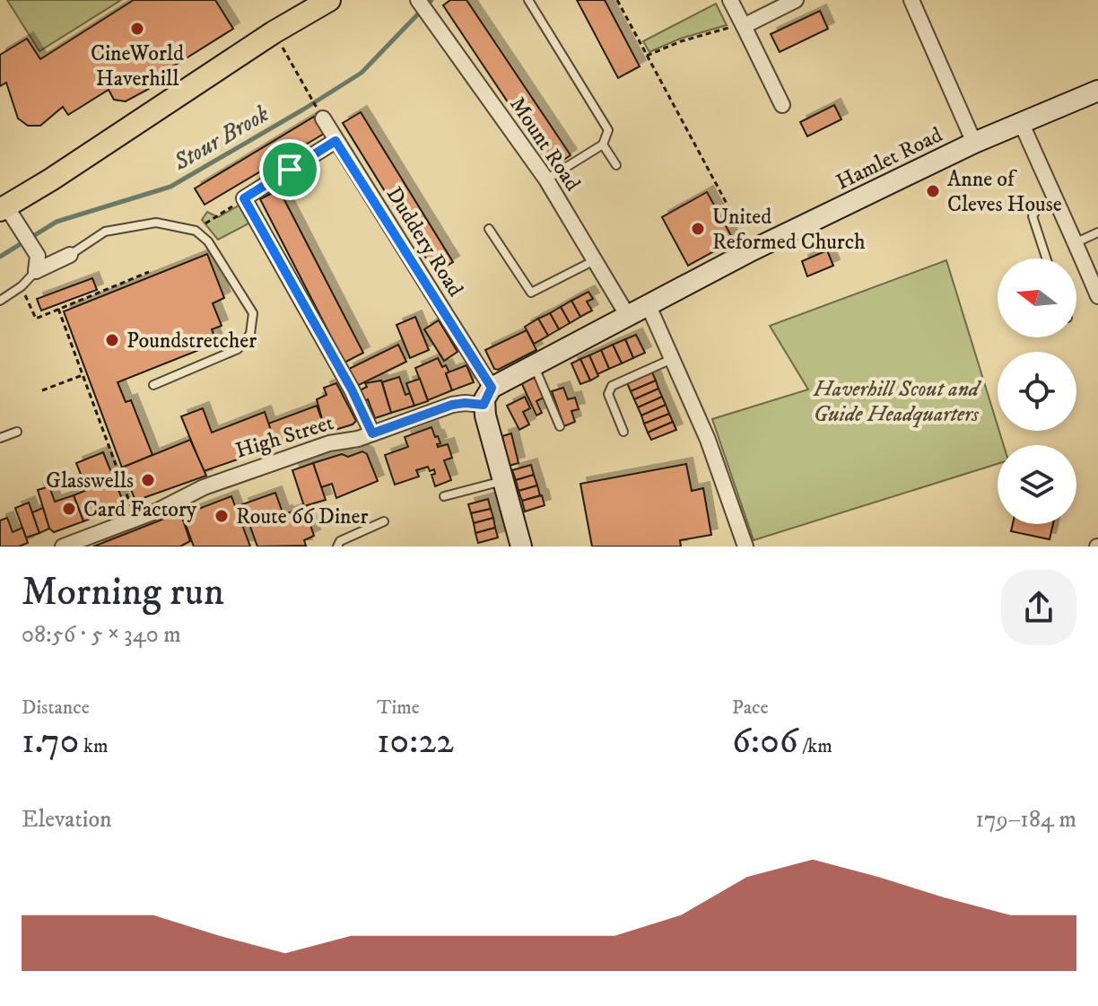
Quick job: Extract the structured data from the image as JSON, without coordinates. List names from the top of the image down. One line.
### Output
{"streets":{"street":["Mount Road","Hamlet Road","Duddery Road","High Street"]},"crossings":[["Mount Road","Hamlet Road"],["Mount Road","High Street"],["Hamlet Road","High Street"],["Duddery Road","High Street"]],"water":["Stour Brook"],"parks":["Haverhill Scout and Guide Headquarters"],"places":["CineWorld Haverhill","Anne of Cleves House","United Reformed Church","Poundstretcher","Glasswells","Card Factory","Route 66 Diner"],"north":"left","page":{"heading":["Morning run","08:56 · 5 × 340 m"],"stats":[["Distance","1.70 km"],["Time","10:22"],["Pace","6:06 /km"]],"chart":["Elevation","179–184 m"]}}
